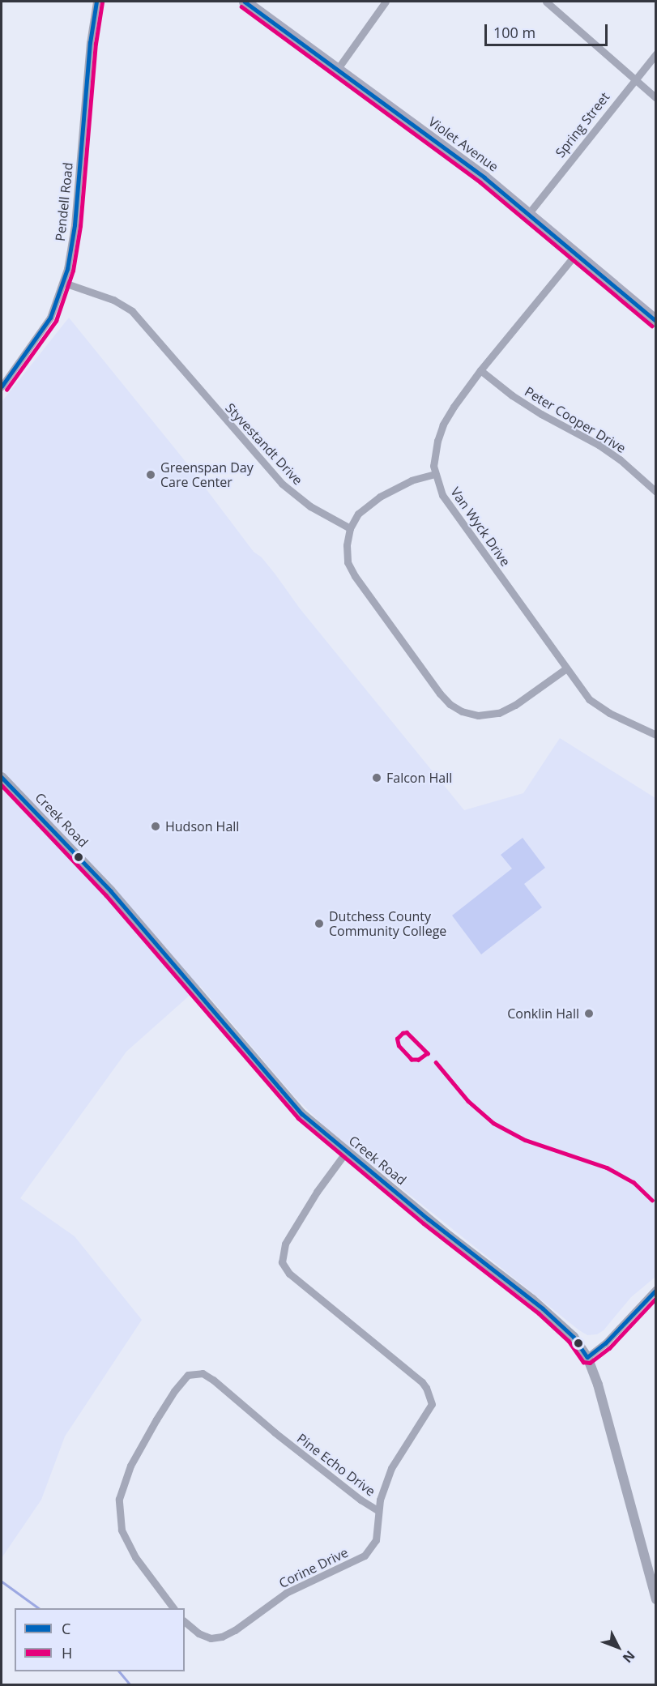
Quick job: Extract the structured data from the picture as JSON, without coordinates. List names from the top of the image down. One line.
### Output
{"streets":{"main road":["Violet Avenue"],"street":["Spring Street","Pendell Road","Peter Cooper Drive","Styvestandt Drive","Van Wyck Drive","Creek Road","Pine Echo Drive","Corine Drive"]},"crossings":[["Spring Street","Violet Avenue"],["Violet Avenue","Van Wyck Drive"],["Pendell Road","Styvestandt Drive"],["Peter Cooper Drive","Van Wyck Drive"],["Creek Road","Pine Echo Drive"],["Pine Echo Drive","Corine Drive"]],"places":["Greenspan Day Care Center","Falcon Hall","Hudson Hall","Dutchess County Community College","Conklin Hall"],"lines":["transit line C","transit line H"],"legend":["C","H"],"scale_bar":"100 m","north":"bottom right"}
